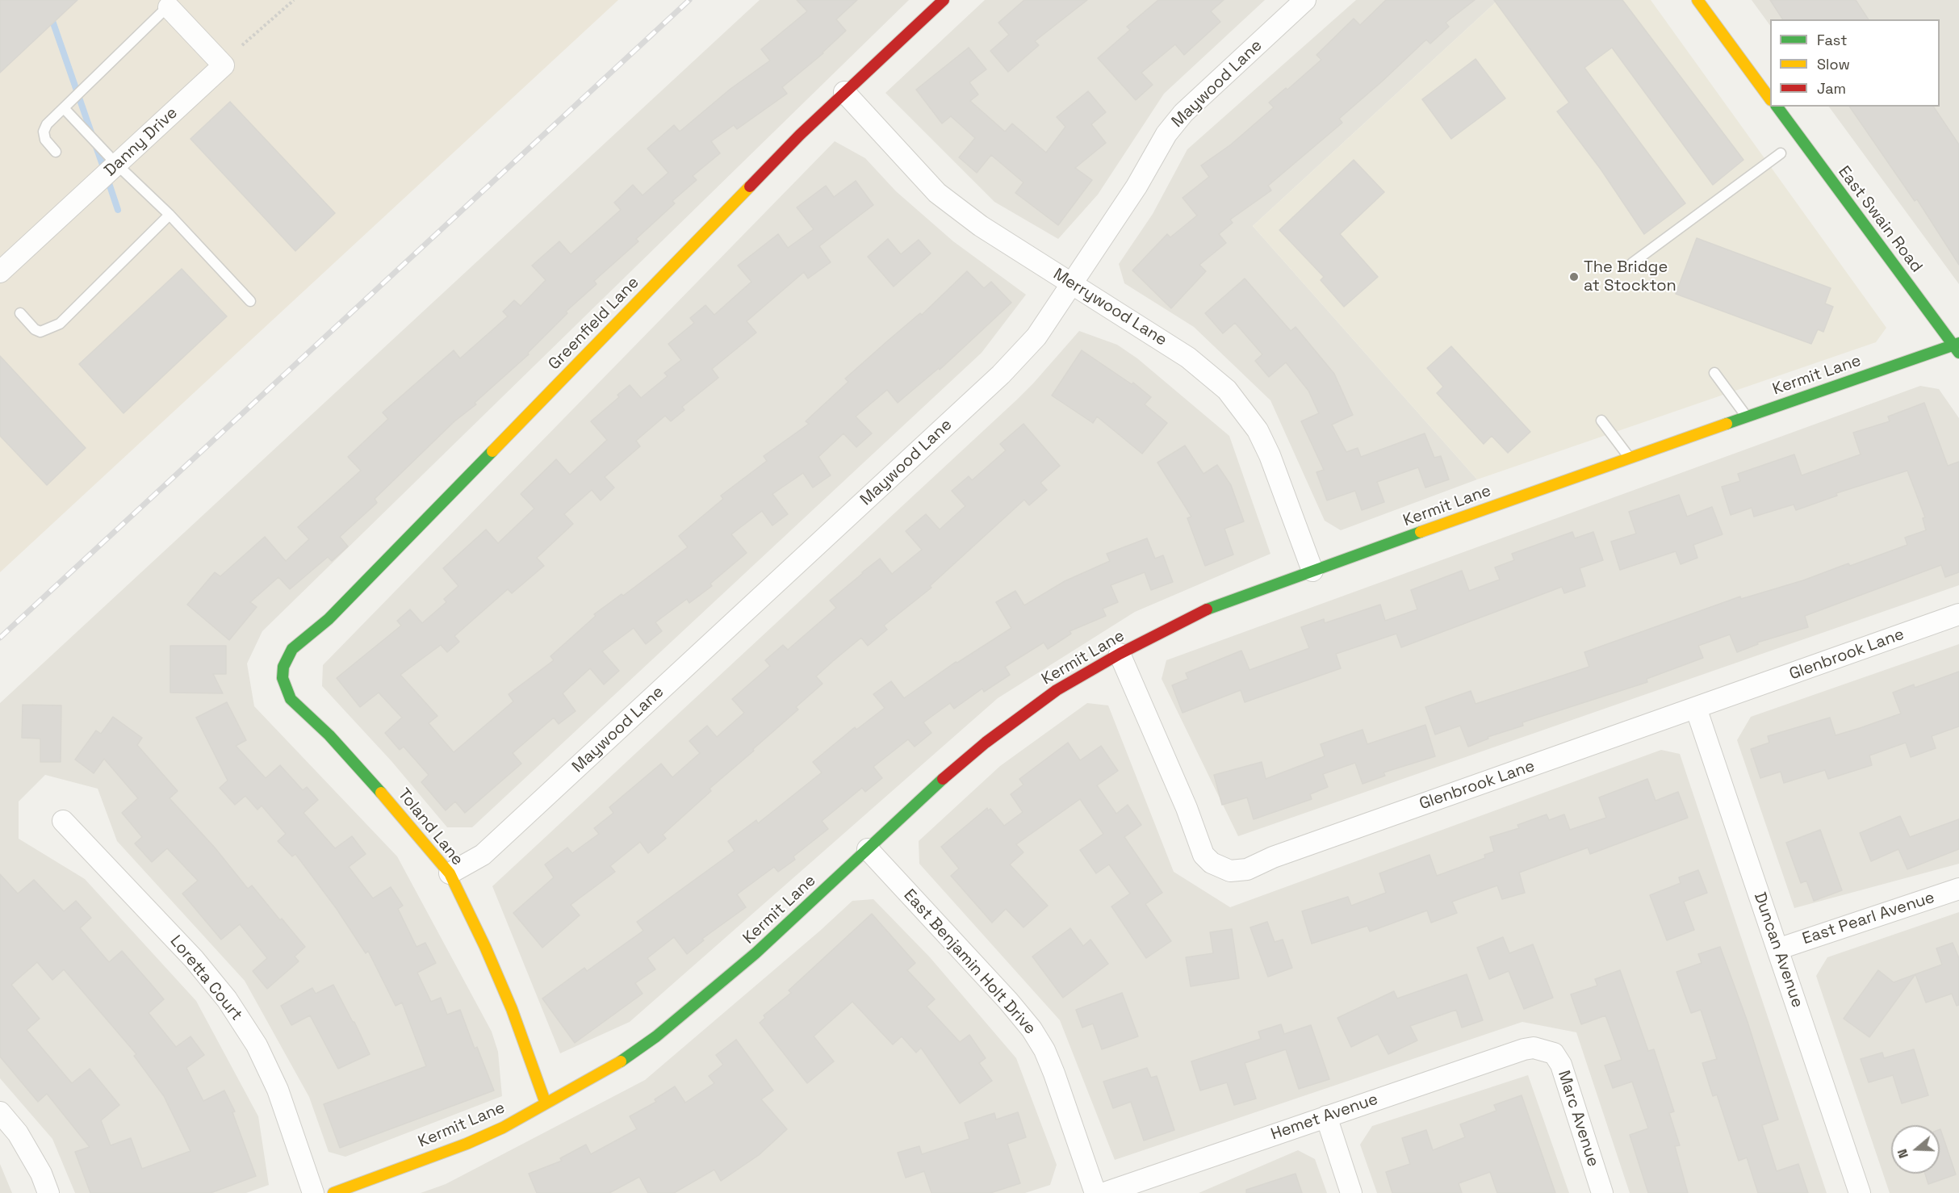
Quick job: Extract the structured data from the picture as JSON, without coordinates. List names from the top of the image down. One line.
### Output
{"streets":{"street":["Maywood Lane","Danny Drive","East Swain Road","Merrywood Lane","Greenfield Lane","Kermit Lane","Glenbrook Lane","Toland Lane","East Pearl Avenue","Duncan Avenue","East Benjamin Holt Drive","Loretta Court","Hemet Avenue","Marc Avenue"]},"crossings":[["Maywood Lane","Merrywood Lane"],["Maywood Lane","Toland Lane"],["East Swain Road","Kermit Lane"],["Merrywood Lane","Greenfield Lane"],["Merrywood Lane","Kermit Lane"],["Greenfield Lane","Toland Lane"],["Kermit Lane","Glenbrook Lane"],["Kermit Lane","Toland Lane"],["Kermit Lane","East Benjamin Holt Drive"],["Glenbrook Lane","Duncan Avenue"],["East Pearl Avenue","Duncan Avenue"],["Hemet Avenue","Marc Avenue"]],"places":["The Bridge at Stockton"],"legend":["Fast","Slow","Jam"],"north":"left"}
